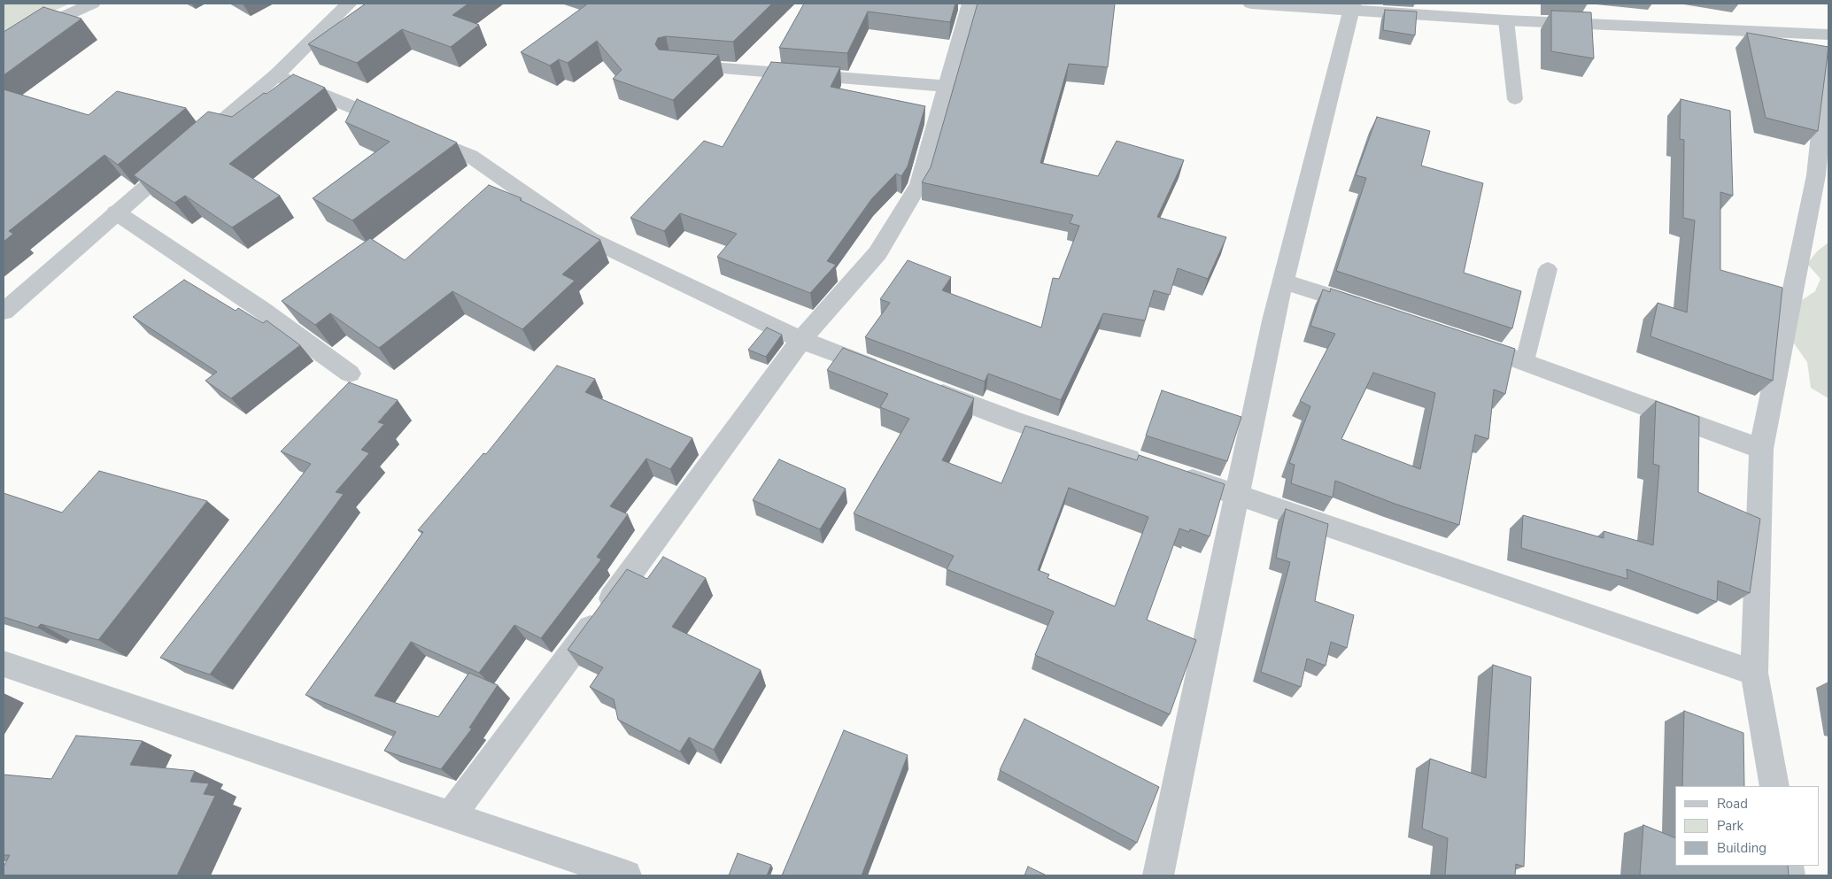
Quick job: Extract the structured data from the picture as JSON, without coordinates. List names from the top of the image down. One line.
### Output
{"legend":["Road","Park","Building"]}
